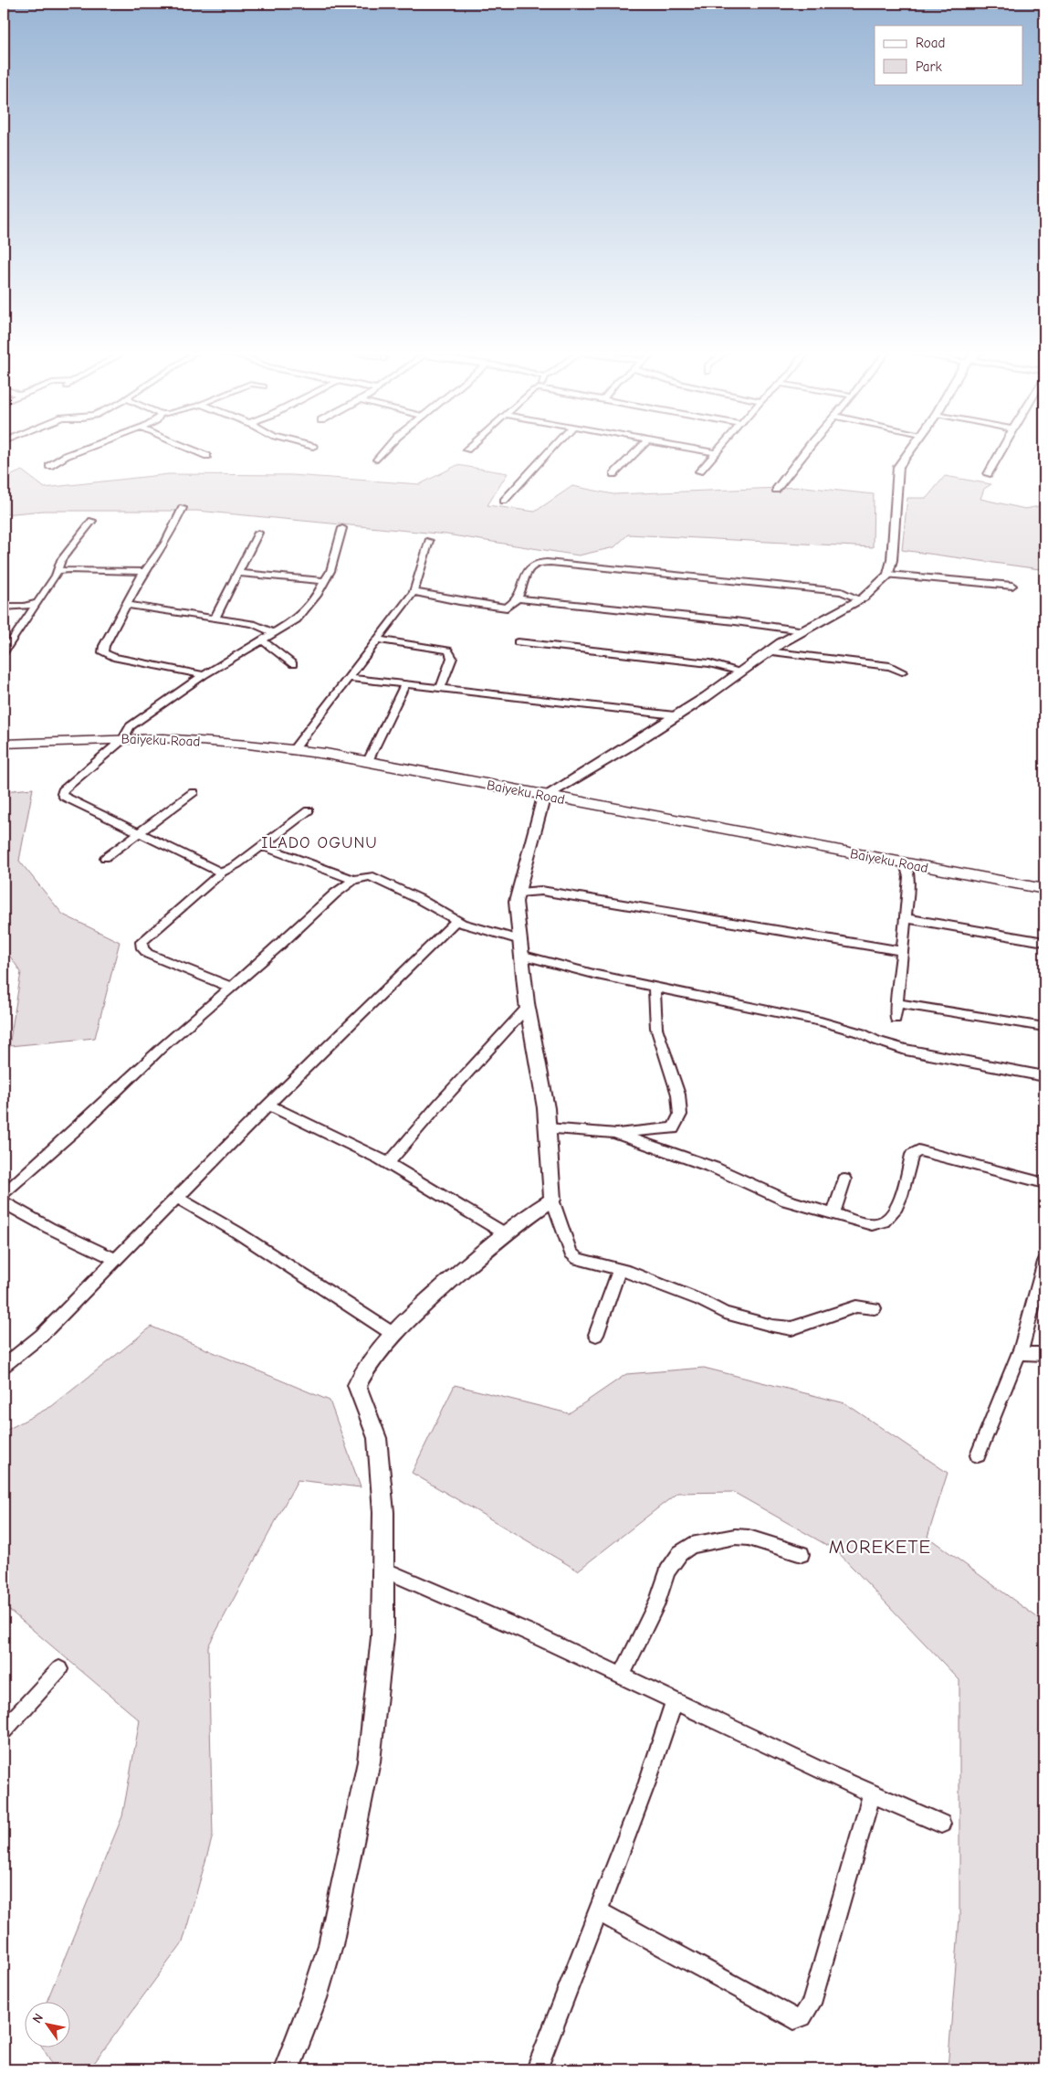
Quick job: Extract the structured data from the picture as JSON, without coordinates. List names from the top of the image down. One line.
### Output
{"streets":{"main road":["Baiyeku Road"]},"districts":["ILADO OGUNU","MOREKETE"],"legend":["Road","Park"],"north":"top left"}
